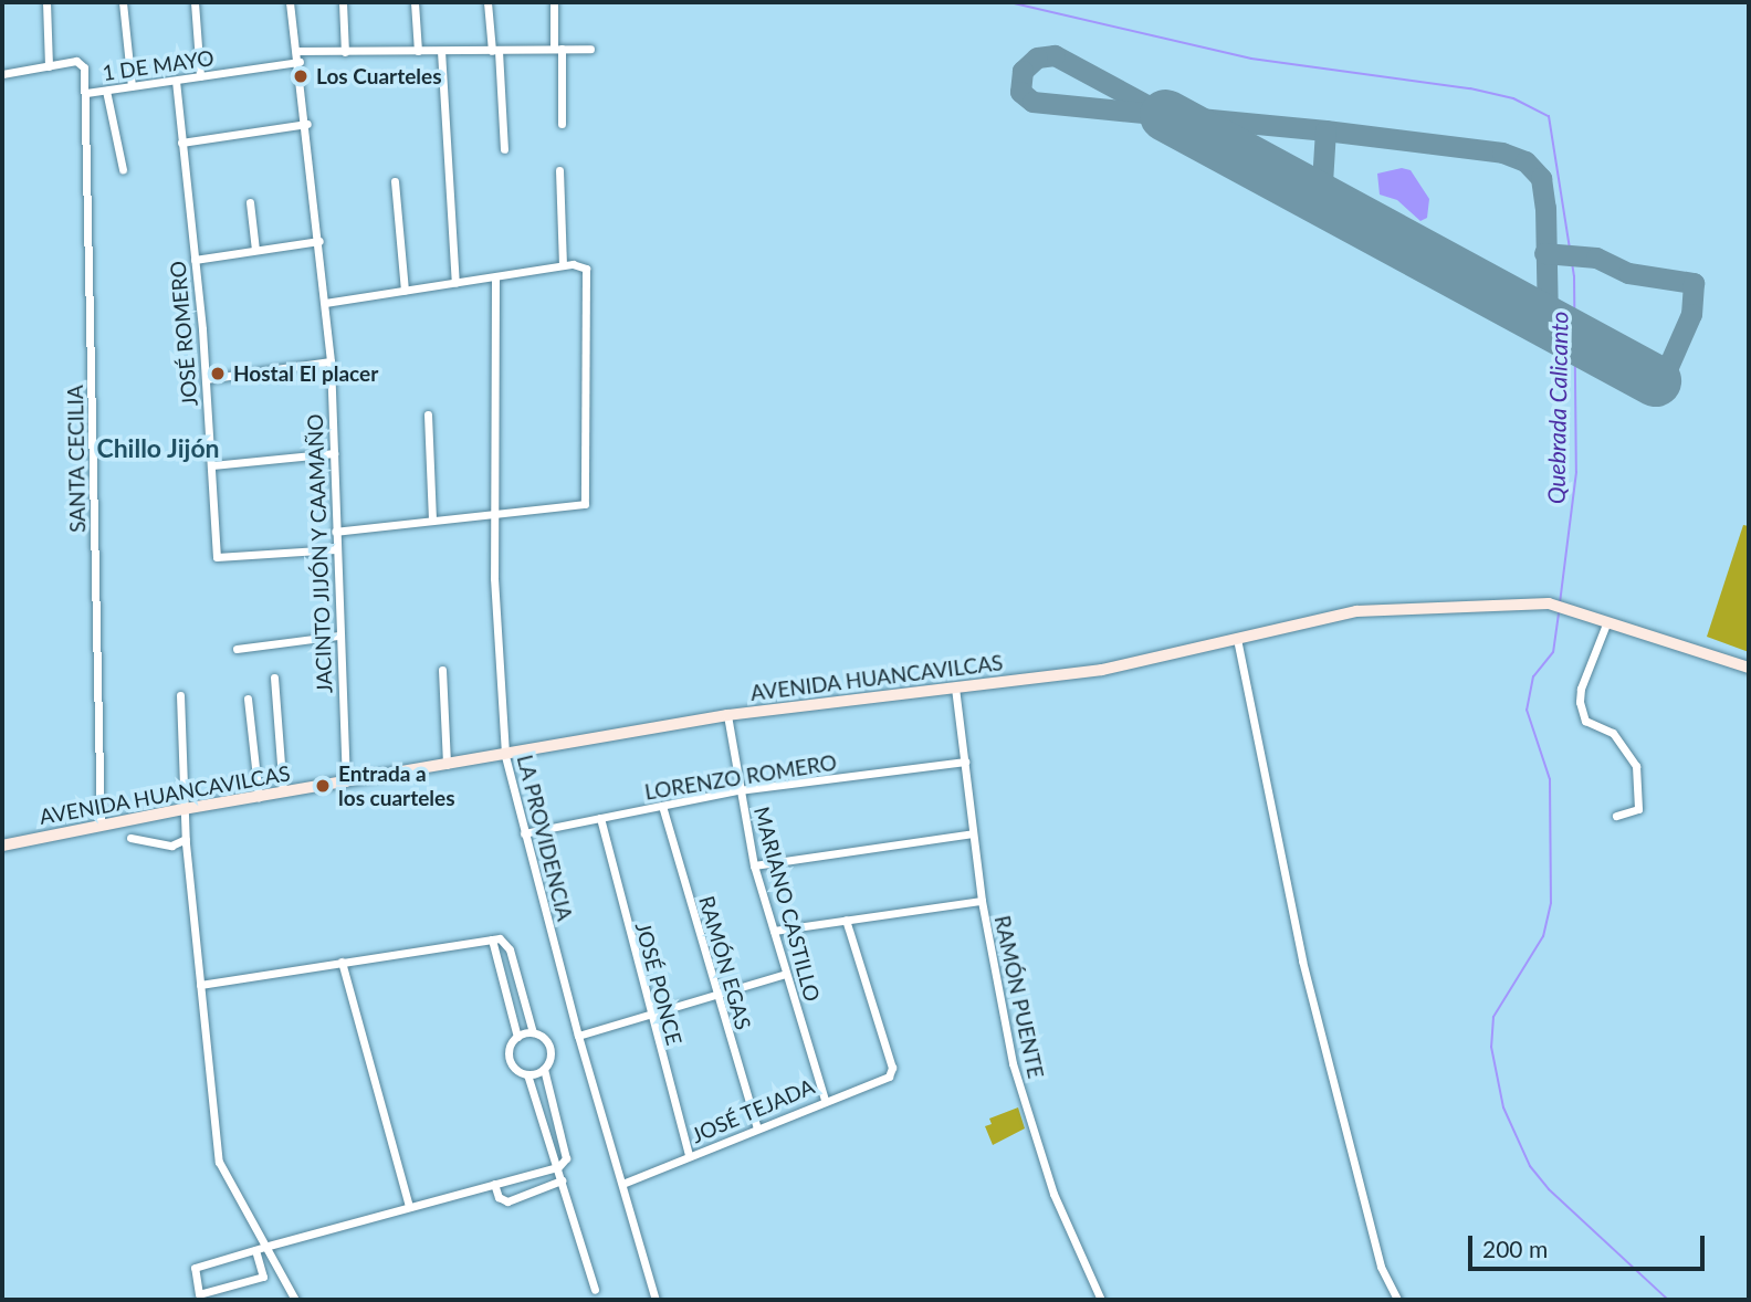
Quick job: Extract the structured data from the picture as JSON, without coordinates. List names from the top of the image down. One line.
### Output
{"streets":{"street":["1 DE MAYO","JOSÉ ROMERO","SANTA CECILIA","JACINTO JIJÓN Y CAAMAÑO","AVENIDA HUANCAVILCAS","LORENZO ROMERO","LA PROVIDENCIA","MARIANO CASTILLO","RAMÓN EGAS","JOSÉ PONCE","RAMÓN PUENTE","JOSÉ TEJADA"]},"crossings":[["1 DE MAYO","JOSÉ ROMERO"],["1 DE MAYO","SANTA CECILIA"],["1 DE MAYO","JACINTO JIJÓN Y CAAMAÑO"],["JOSÉ ROMERO","JACINTO JIJÓN Y CAAMAÑO"],["SANTA CECILIA","AVENIDA HUANCAVILCAS"],["JACINTO JIJÓN Y CAAMAÑO","AVENIDA HUANCAVILCAS"],["AVENIDA HUANCAVILCAS","LA PROVIDENCIA"],["AVENIDA HUANCAVILCAS","MARIANO CASTILLO"],["AVENIDA HUANCAVILCAS","RAMÓN PUENTE"],["LORENZO ROMERO","LA PROVIDENCIA"],["LORENZO ROMERO","MARIANO CASTILLO"],["LORENZO ROMERO","RAMÓN EGAS"],["LORENZO ROMERO","JOSÉ PONCE"],["LORENZO ROMERO","RAMÓN PUENTE"],["LA PROVIDENCIA","JOSÉ TEJADA"],["MARIANO CASTILLO","JOSÉ TEJADA"],["RAMÓN EGAS","JOSÉ TEJADA"],["JOSÉ PONCE","JOSÉ TEJADA"]],"districts":["Chillo Jijón"],"water":["Quebrada Calicanto"],"places":["Los Cuarteles","Hostal El placer","Entrada a los cuarteles"],"scale_bar":"200 m"}
